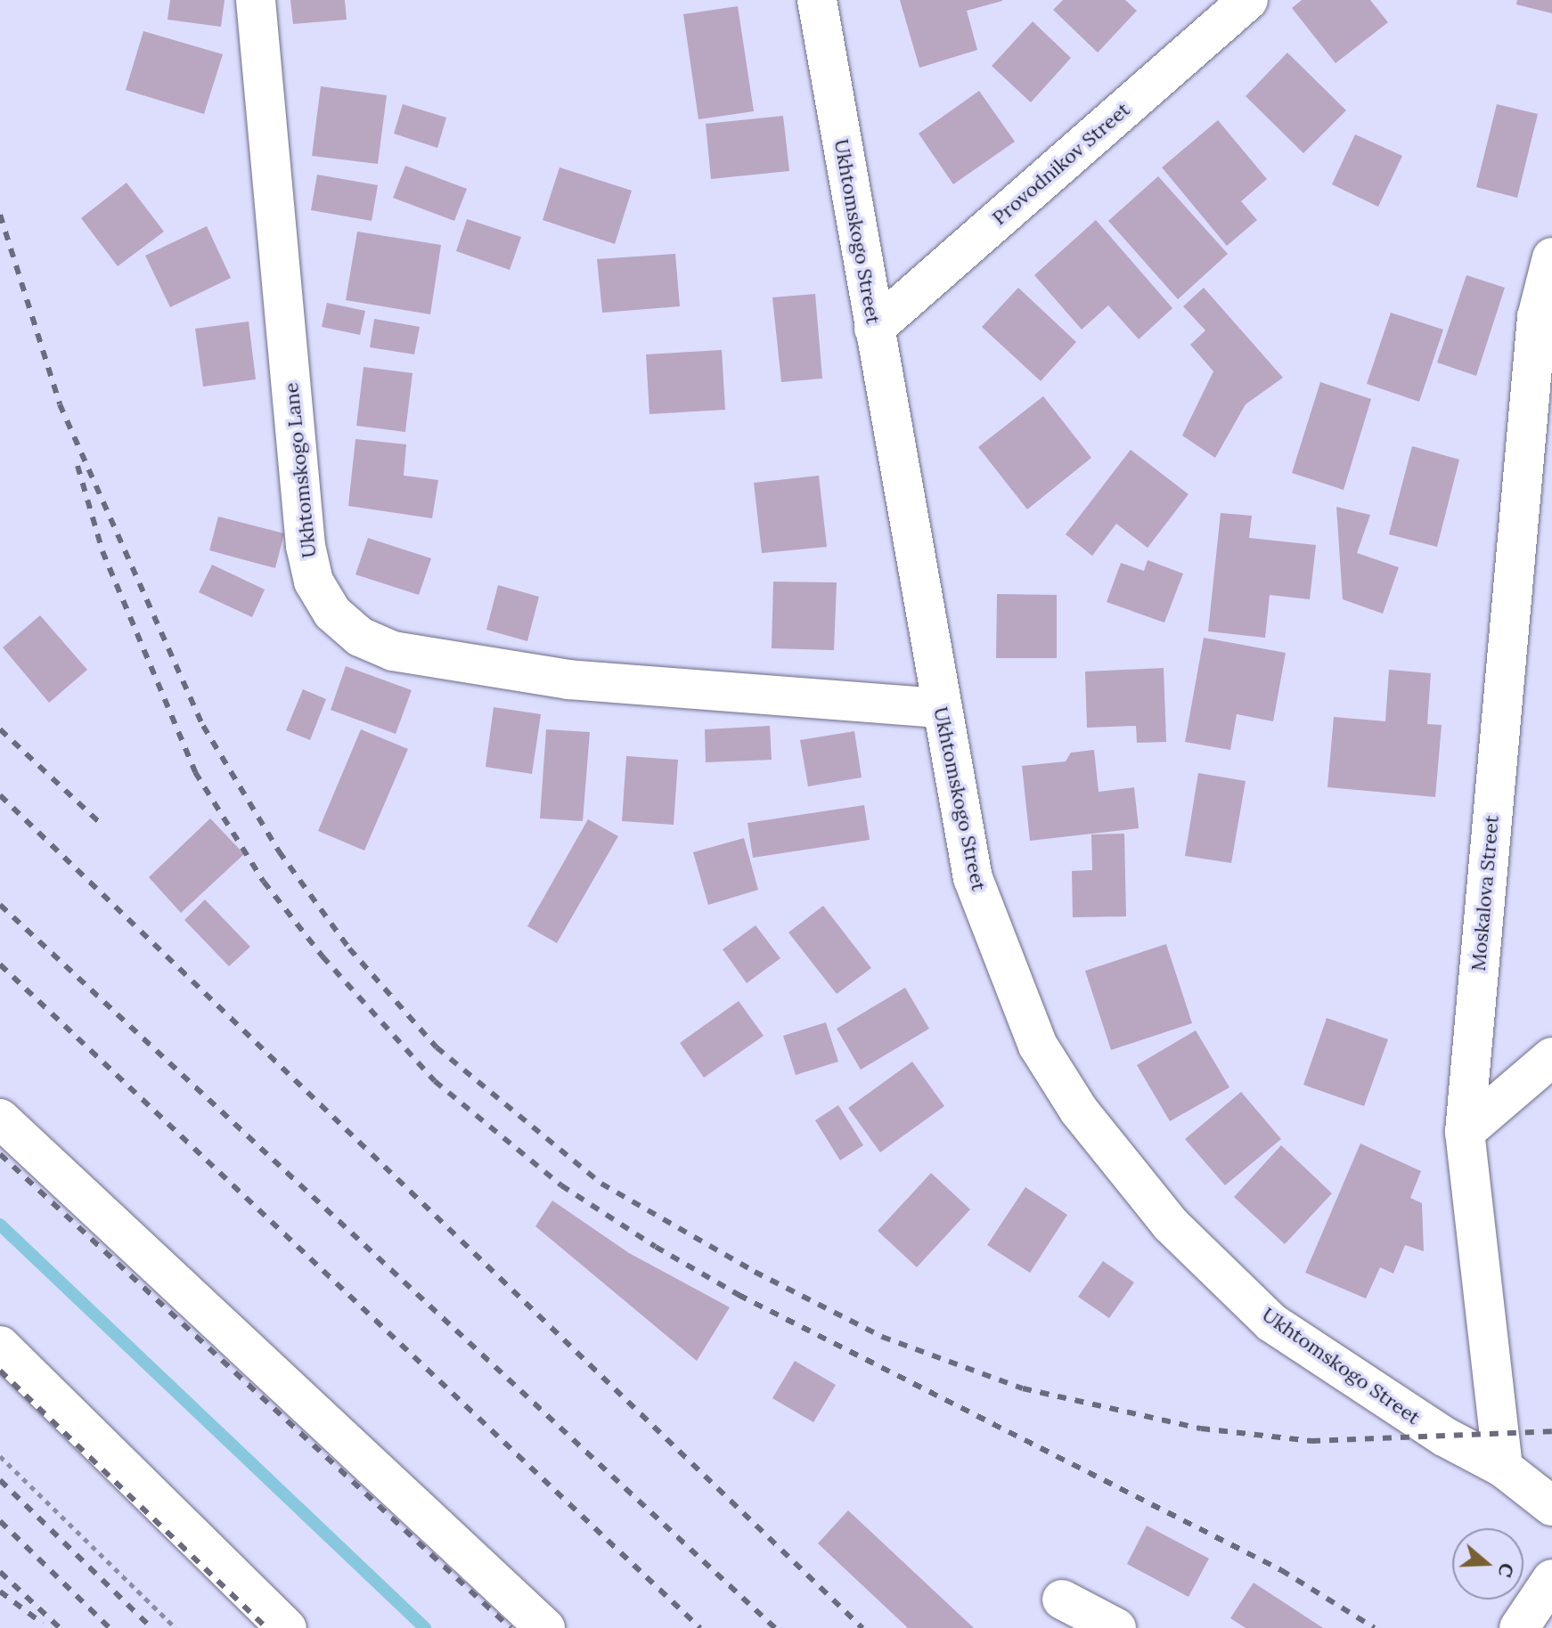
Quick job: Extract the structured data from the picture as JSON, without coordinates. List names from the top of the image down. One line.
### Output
{"streets":{"street":["Provodnikov Street","Ukhtomskogo Street","Ukhtomskogo Lane","Moskalova Street"]},"crossings":[["Provodnikov Street","Ukhtomskogo Street"],["Ukhtomskogo Street","Ukhtomskogo Lane"],["Ukhtomskogo Street","Moskalova Street"]],"north":"right"}
